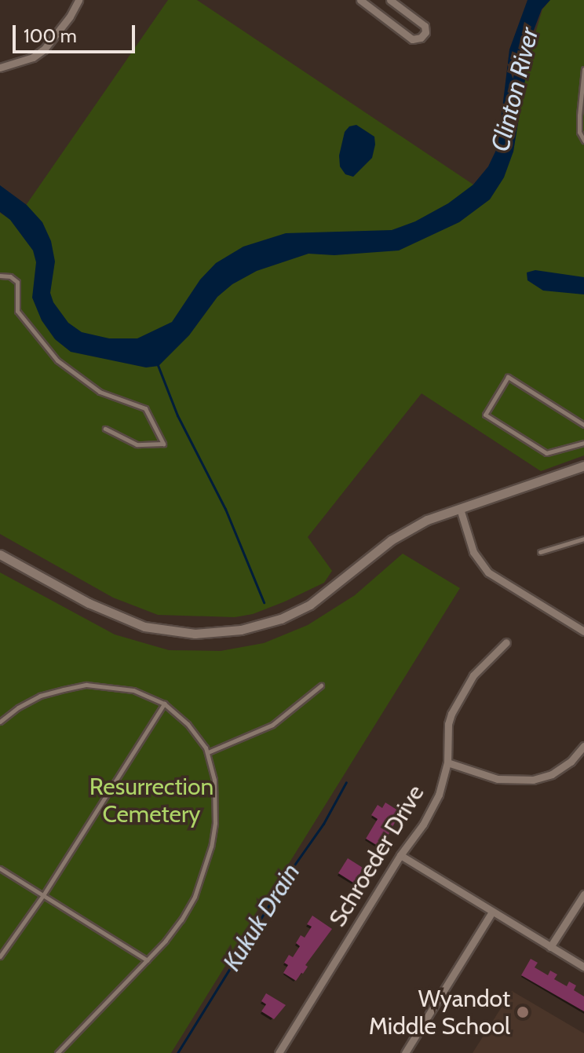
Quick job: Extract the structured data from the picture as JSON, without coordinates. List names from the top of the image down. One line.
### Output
{"streets":{"street":["Schroeder Drive"]},"water":["Clinton River","Kukuk Drain"],"parks":["Resurrection Cemetery"],"places":["Wyandot Middle School"],"scale_bar":"100 m"}
